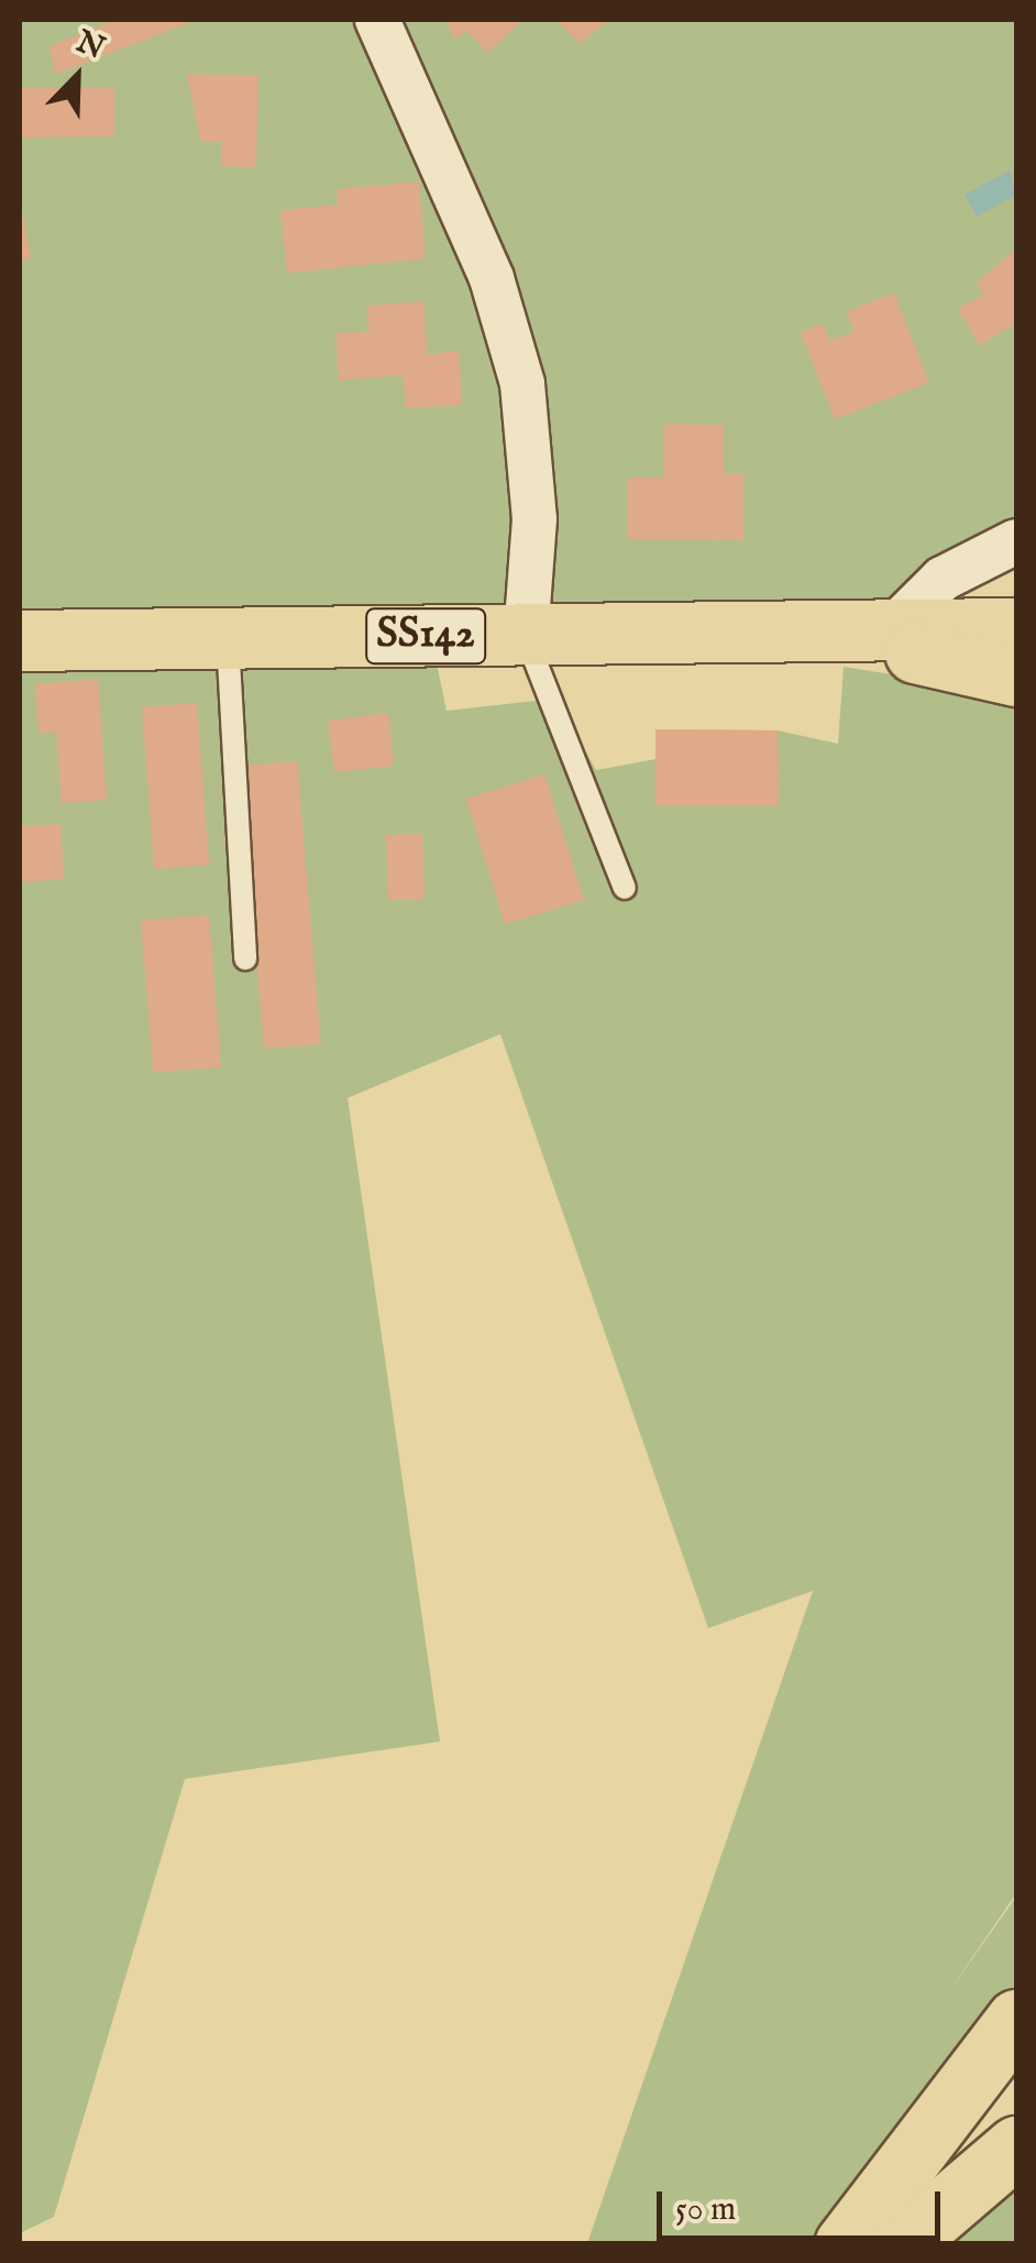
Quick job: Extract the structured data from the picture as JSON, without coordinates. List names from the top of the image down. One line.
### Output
{"streets":{"main road":["SS142"]},"scale_bar":"50 m","north":"top right"}
